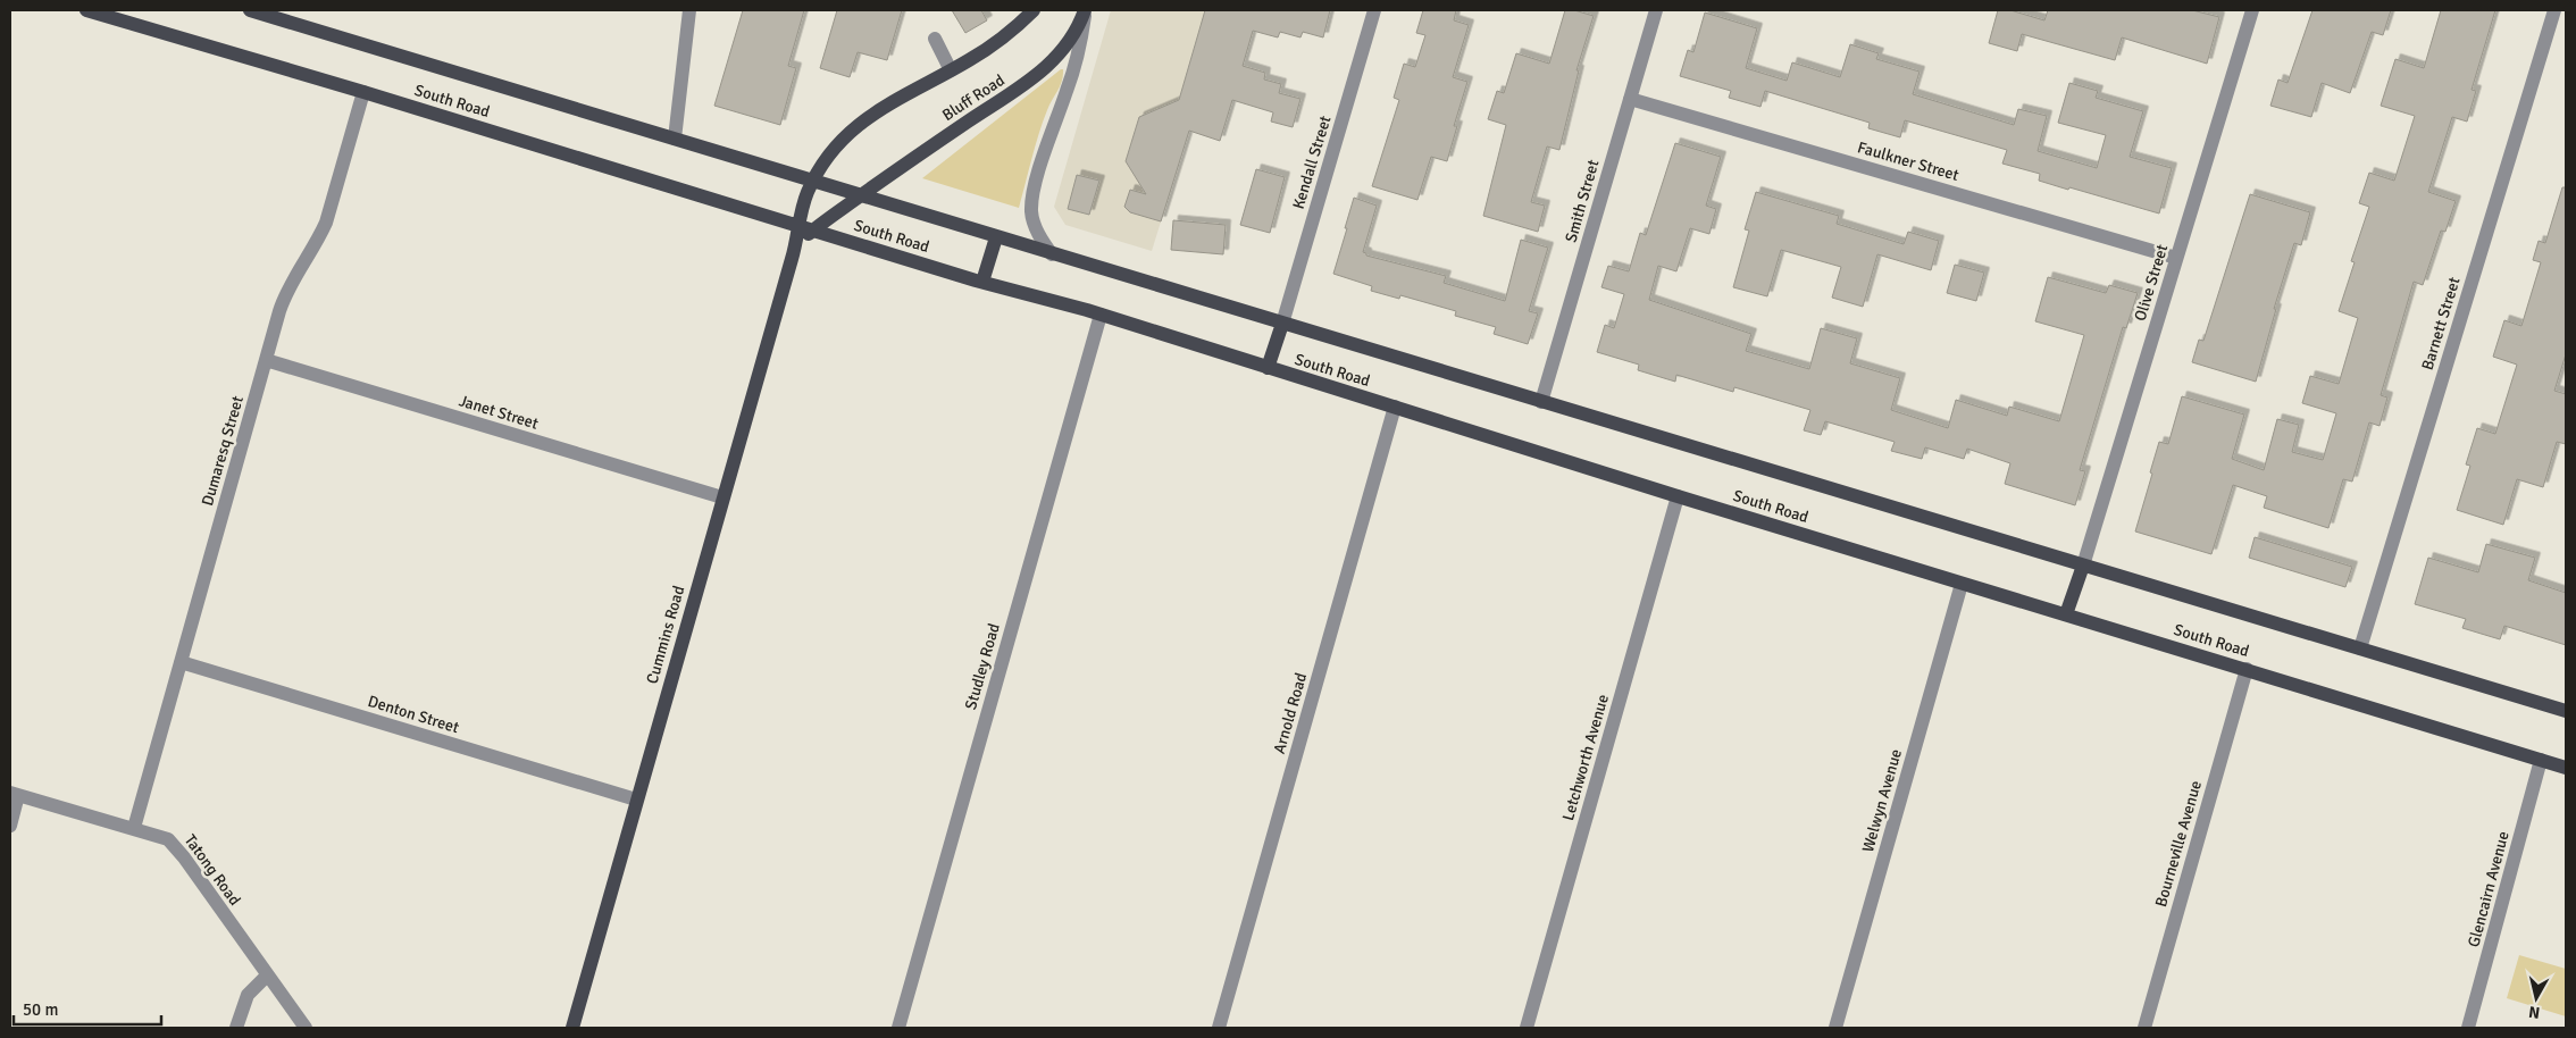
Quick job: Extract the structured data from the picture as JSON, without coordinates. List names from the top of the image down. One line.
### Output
{"streets":{"main road":["Bluff Road","South Road","Cummins Road"],"street":["Faulkner Street","Kendall Street","Smith Street","Olive Street","Barnett Street","Janet Street","Dumaresq Street","Studley Road","Arnold Road","Denton Street","Letchworth Avenue","Welwyn Avenue","Bourneville Avenue","Tatong Road","Glencairn Avenue"]},"crossings":[["Bluff Road","South Road"],["Bluff Road","Cummins Road"],["South Road","Kendall Street"],["South Road","Smith Street"],["South Road","Olive Street"],["South Road","Barnett Street"],["South Road","Dumaresq Street"],["South Road","Cummins Road"],["South Road","Studley Road"],["South Road","Arnold Road"],["South Road","Letchworth Avenue"],["South Road","Welwyn Avenue"],["South Road","Bourneville Avenue"],["South Road","Glencairn Avenue"],["Faulkner Street","Smith Street"],["Faulkner Street","Olive Street"],["Janet Street","Dumaresq Street"],["Janet Street","Cummins Road"],["Dumaresq Street","Denton Street"],["Dumaresq Street","Tatong Road"],["Cummins Road","Denton Street"]],"scale_bar":"50 m","north":"bottom"}
